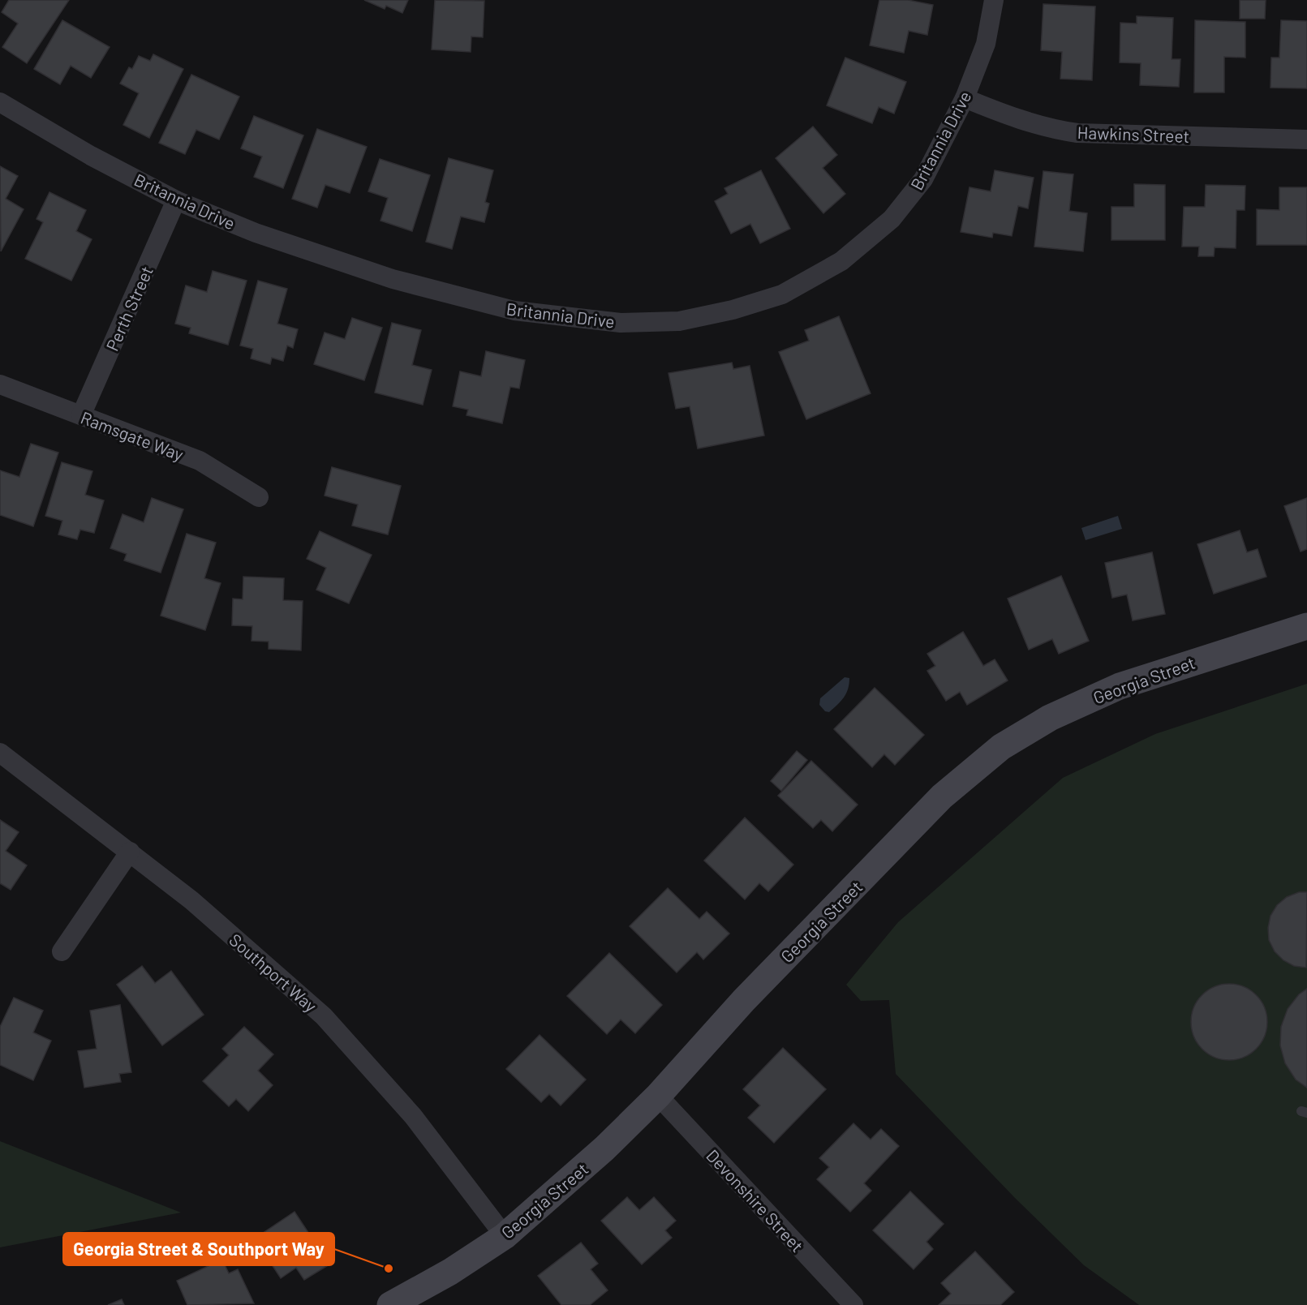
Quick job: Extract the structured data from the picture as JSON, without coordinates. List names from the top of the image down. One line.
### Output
{"streets":{"street":["Hawkins Street","Britannia Drive","Perth Street","Ramsgate Way","Georgia Street","Southport Way","Devonshire Street"]},"crossings":[["Hawkins Street","Britannia Drive"],["Britannia Drive","Perth Street"],["Perth Street","Ramsgate Way"],["Georgia Street","Southport Way"],["Georgia Street","Devonshire Street"]],"places":["Georgia Street & Southport Way"]}
